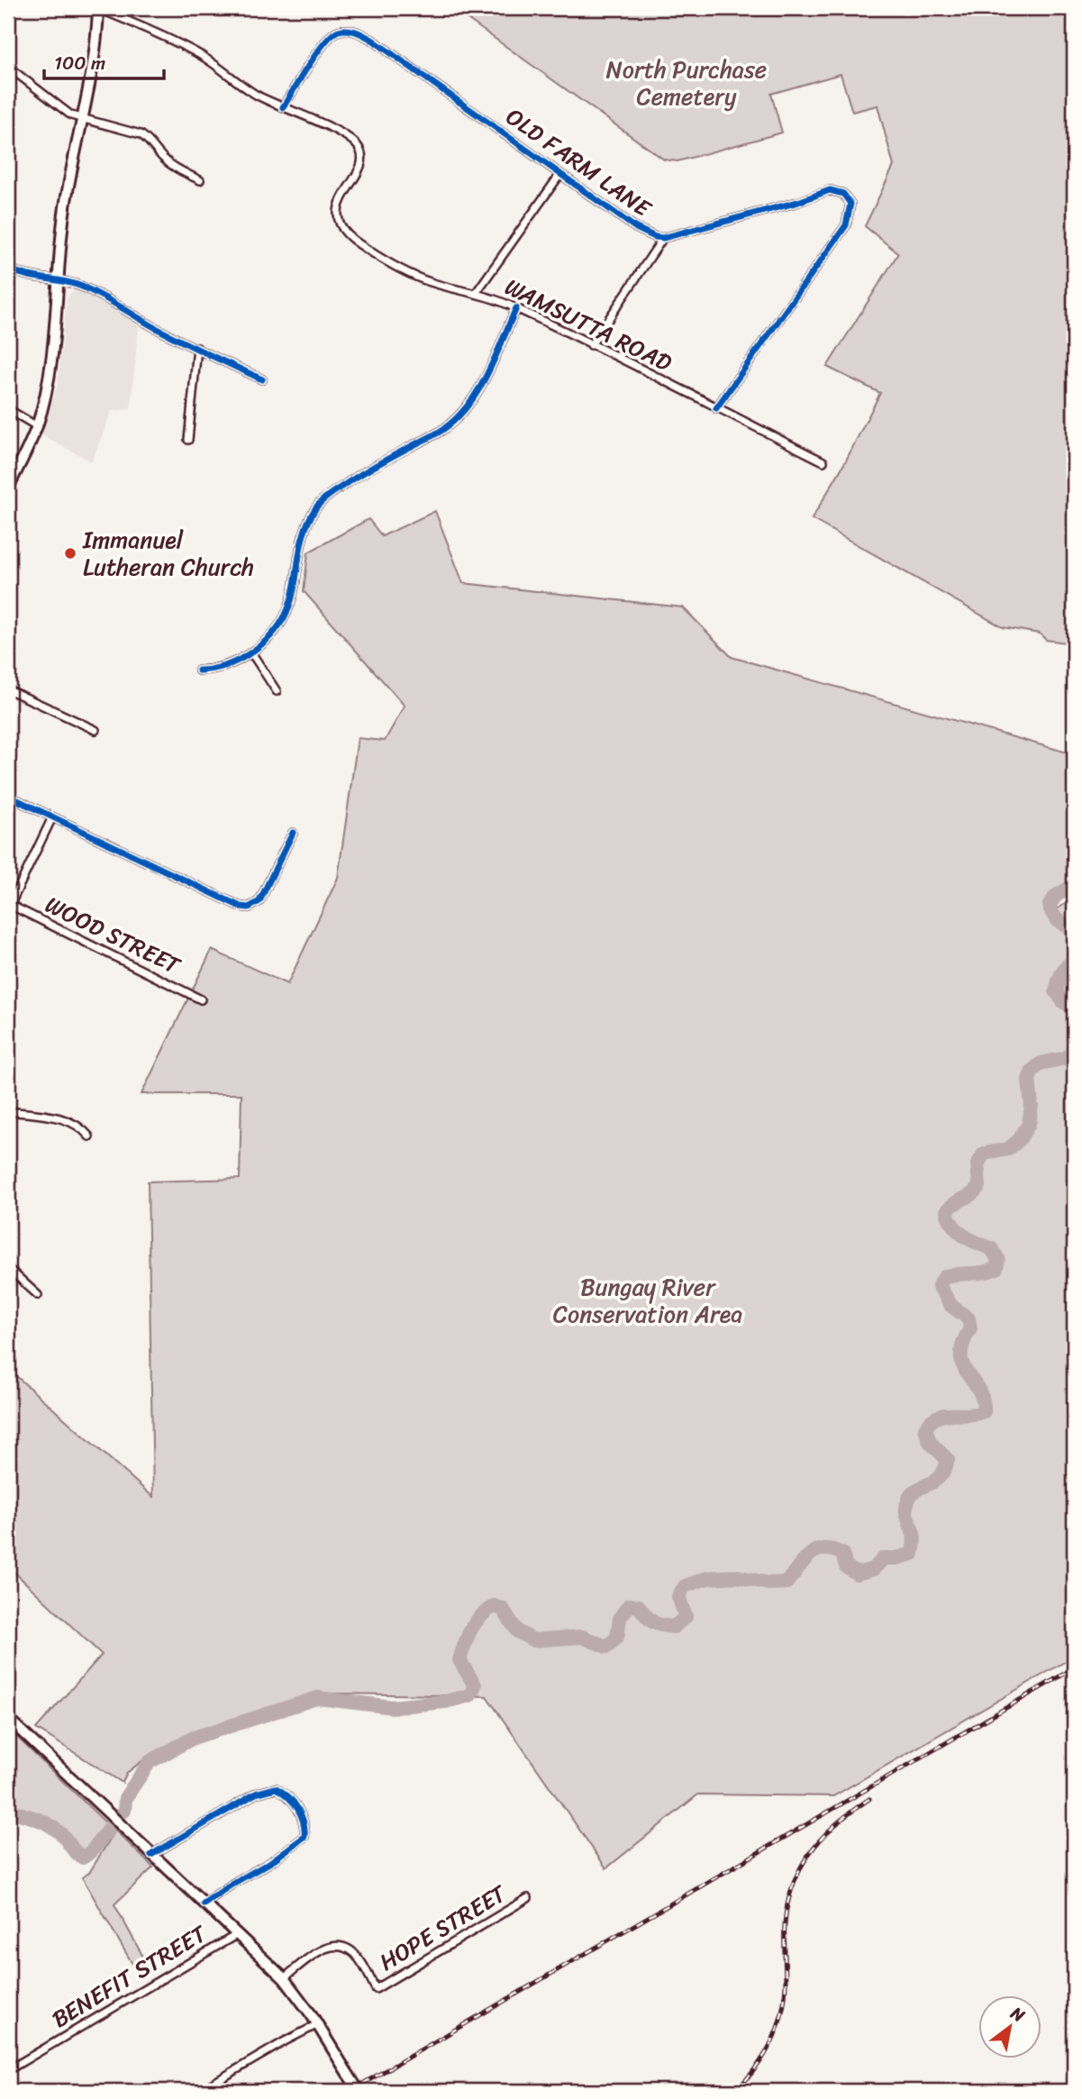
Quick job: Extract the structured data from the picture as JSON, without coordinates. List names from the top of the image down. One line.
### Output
{"streets":{"street":["OLD FARM LANE","WAMSUTTA ROAD","WOOD STREET","HOPE STREET","BENEFIT STREET"]},"crossings":[["OLD FARM LANE","WAMSUTTA ROAD"]],"parks":["North Purchase Cemetery","Bungay River Conservation Area"],"places":["Immanuel Lutheran Church"],"scale_bar":"100 m","north":"top right"}
